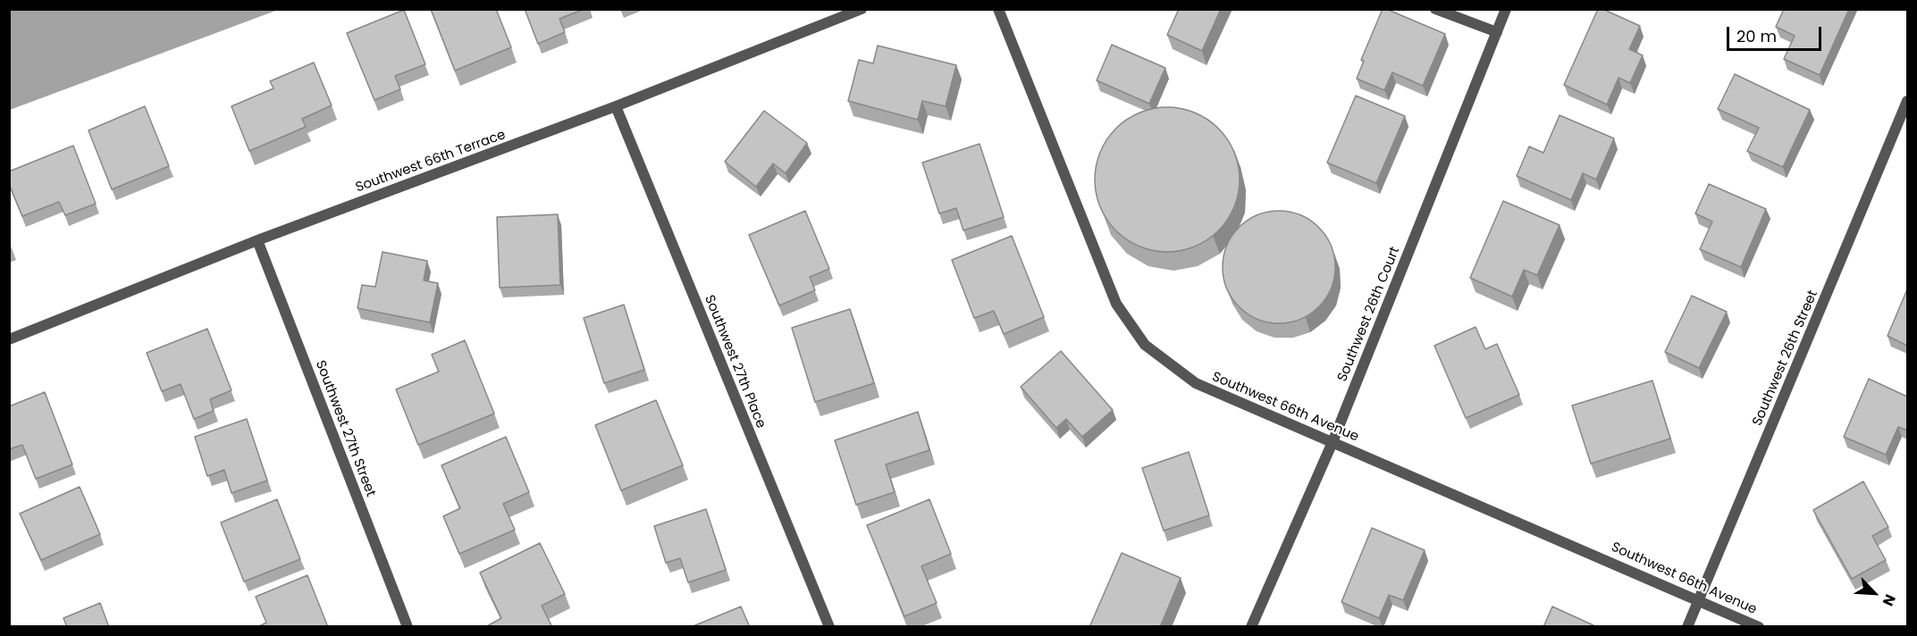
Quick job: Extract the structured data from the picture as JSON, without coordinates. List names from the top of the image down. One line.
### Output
{"streets":{"street":["Southwest 66th Terrace","Southwest 26th Court","Southwest 26th Street","Southwest 27th Place","Southwest 66th Avenue","Southwest 27th Street"]},"crossings":[["Southwest 66th Terrace","Southwest 27th Place"],["Southwest 66th Terrace","Southwest 27th Street"],["Southwest 26th Court","Southwest 66th Avenue"],["Southwest 26th Street","Southwest 66th Avenue"]],"scale_bar":"20 m","north":"bottom right"}
